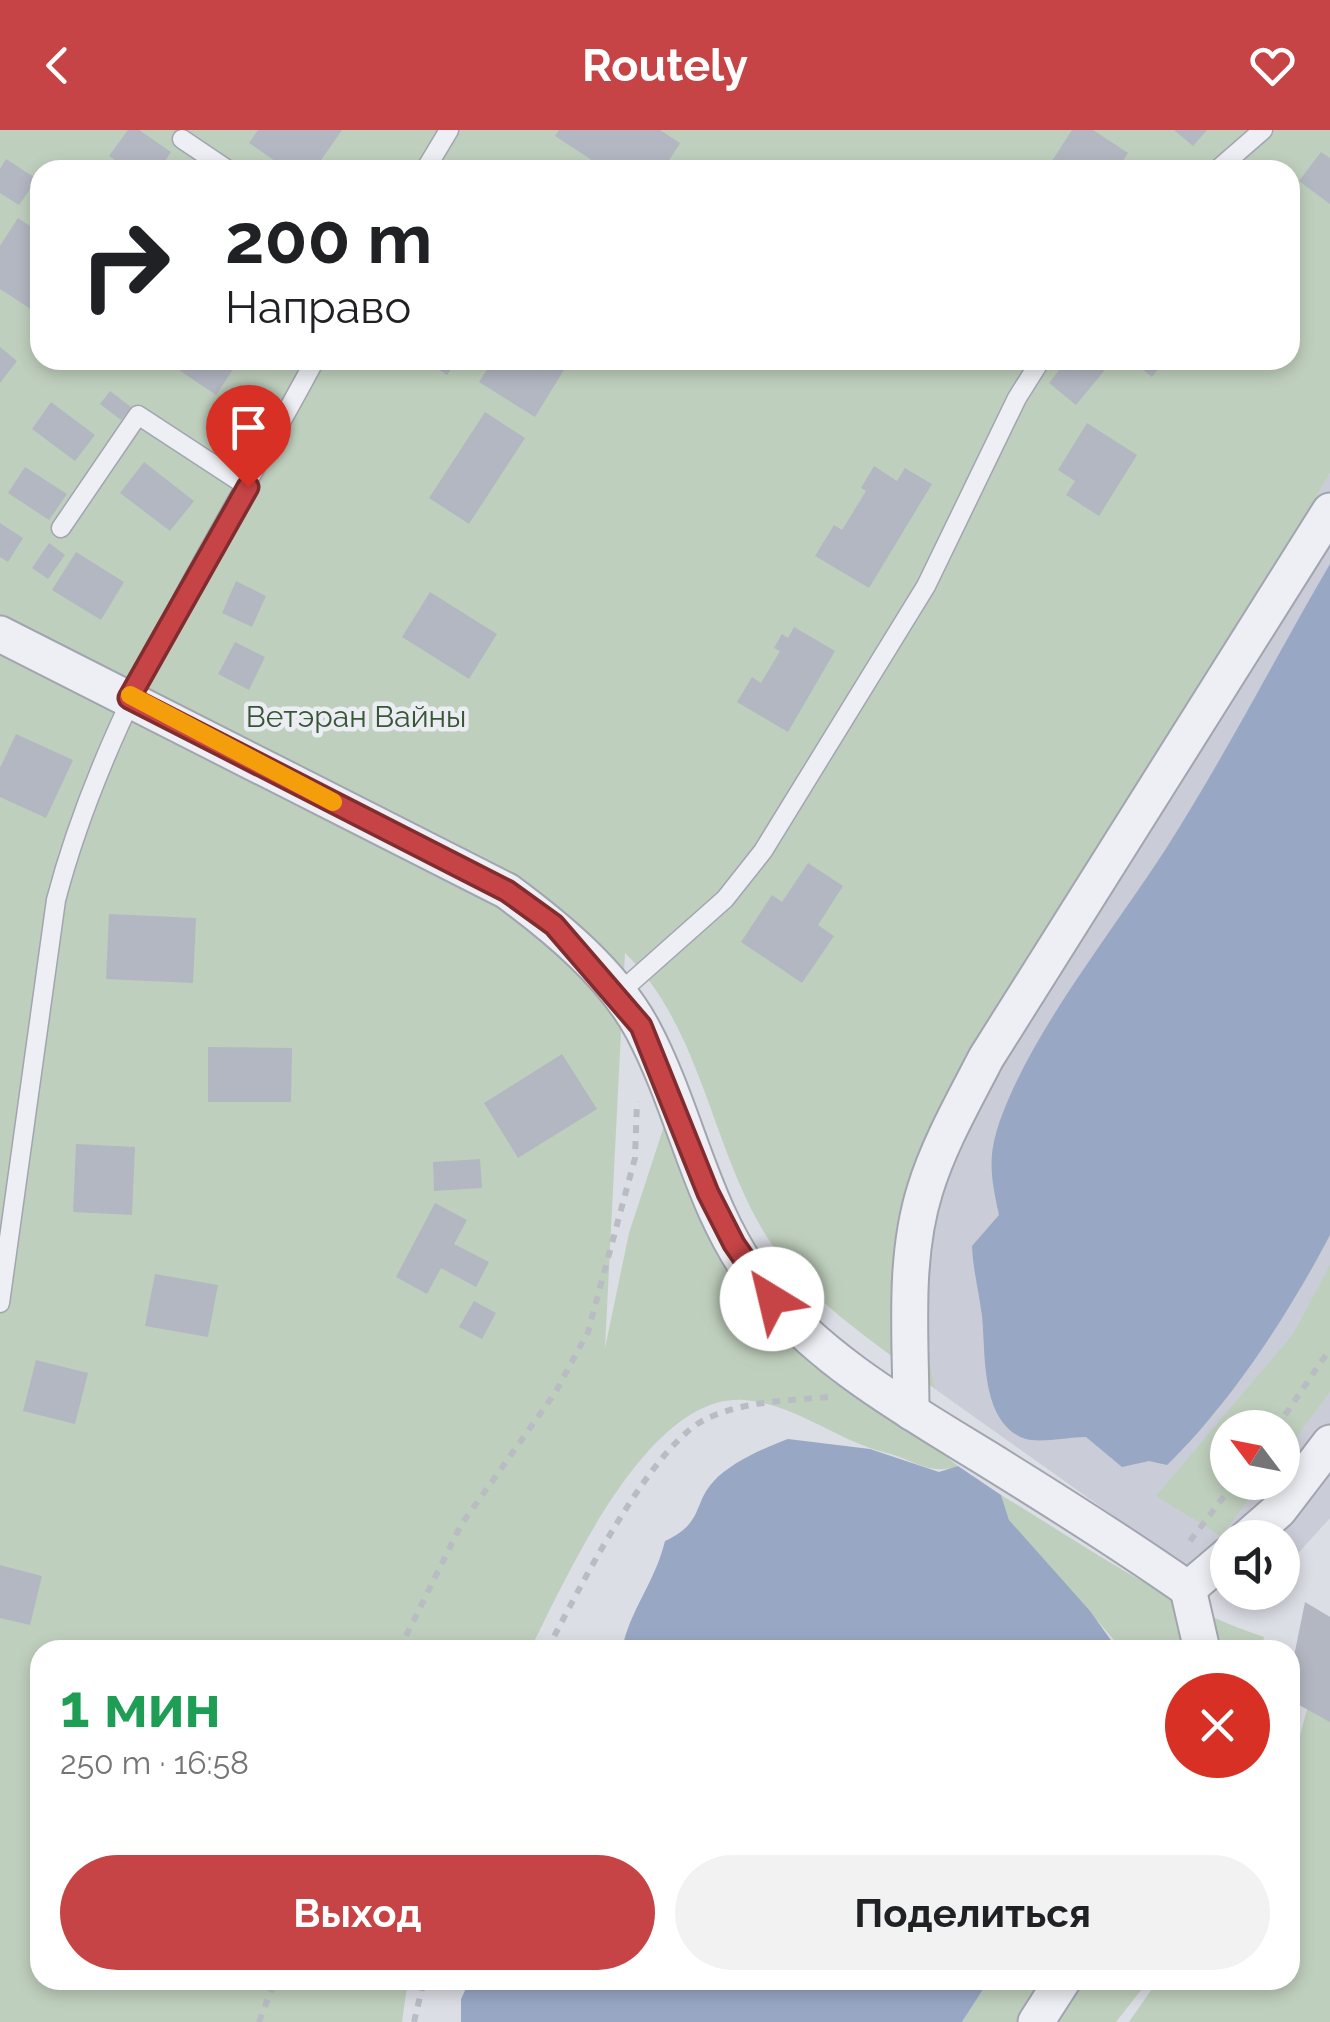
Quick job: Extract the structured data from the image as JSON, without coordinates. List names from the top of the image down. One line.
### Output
{"parks":["Ветэран Вайны"],"north":"top left","page":{"header":"Routely","turn":["200 m","Направо"],"heading":["1 мин","250 m · 16:58"],"buttons":["Выход","Поделиться"]}}
